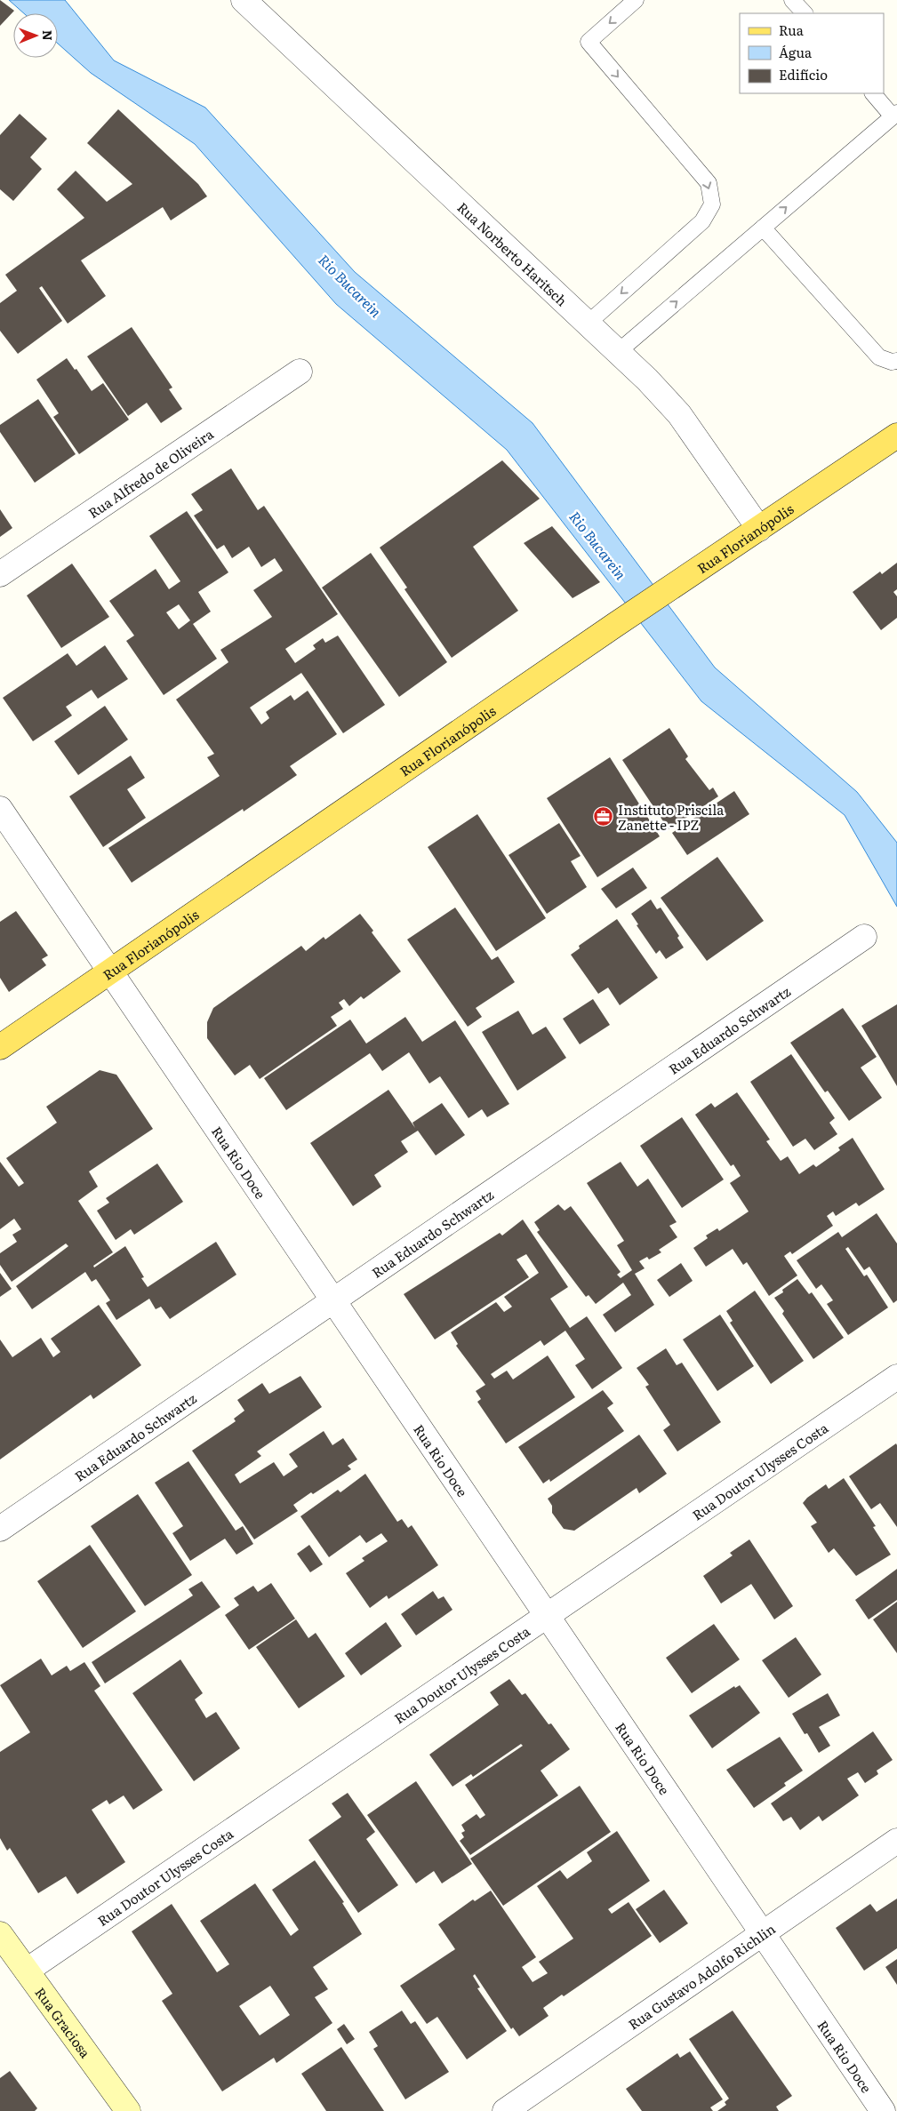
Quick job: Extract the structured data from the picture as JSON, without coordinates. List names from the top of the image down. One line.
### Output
{"streets":{"main road":["Rua Florianópolis","Rua Graciosa"],"street":["Rua Norberto Haritsch","Rua Alfredo de Oliveira","Rua Eduardo Schwartz","Rua Rio Doce","Rua Doutor Ulysses Costa","Rua Gustavo Adolfo Richlin"]},"crossings":[["Rua Norberto Haritsch","Rua Florianópolis"],["Rua Florianópolis","Rua Rio Doce"],["Rua Eduardo Schwartz","Rua Rio Doce"],["Rua Rio Doce","Rua Doutor Ulysses Costa"],["Rua Rio Doce","Rua Gustavo Adolfo Richlin"],["Rua Doutor Ulysses Costa","Rua Graciosa"]],"water":["Rio Bucarein"],"places":{"office":["Instituto Priscila Zanette - IPZ"]},"legend":["Rua","Água","Edifício"],"north":"right"}
